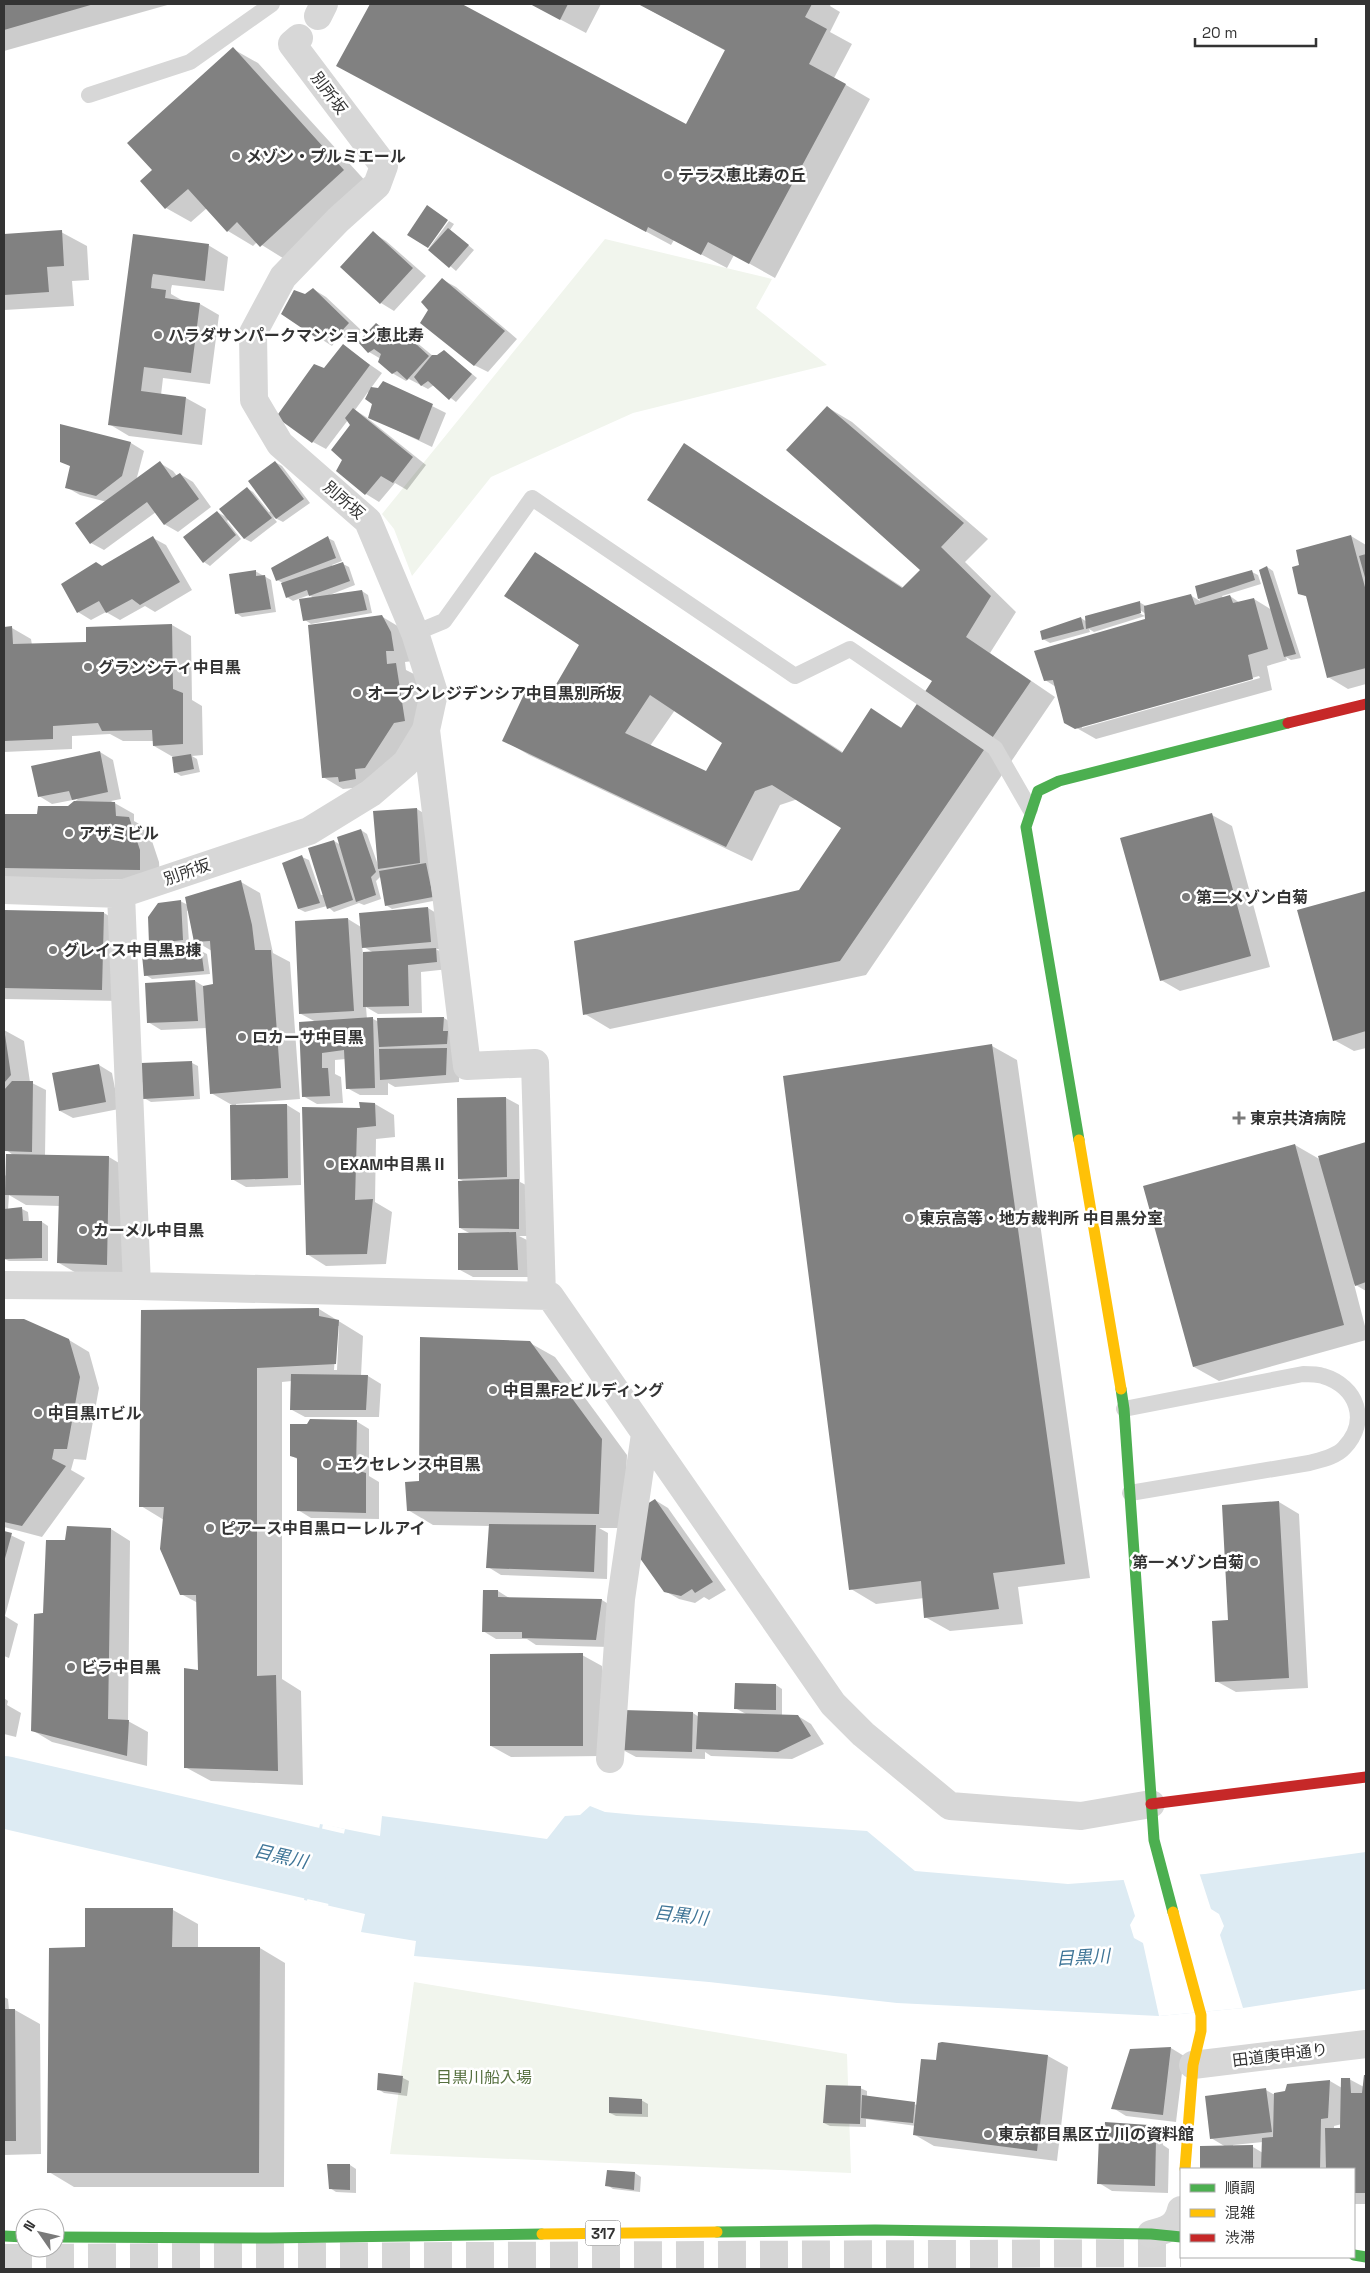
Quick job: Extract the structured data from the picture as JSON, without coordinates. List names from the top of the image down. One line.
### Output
{"streets":{"street":["別所坂","田道庚申通り","317"]},"water":["目黒川"],"parks":["目黒川船入場"],"places":{"other":["メゾン・プルミエール","テラス恵比寿の丘","ハラダサンパークマンション恵比寿","グランシティ中目黒","オープンレジデンシア中目黒別所坂","アザミビル","第二メゾン白菊","グレイス中目黒B棟","ロカーサ中目黒","EXAM中目黒Ⅱ","東京高等・地方裁判所 中目黒分室","カーメル中目黒","中目黒F2ビルディング","中目黒ITビル","エクセレンス中目黒","ピアース中目黒ローレルアイ","第一メゾン白菊","ビラ中目黒","東京都目黒区立 川の資料館"],"health":["東京共済病院"]},"legend":["順調","混雑","渋滞"],"scale_bar":"20 m","north":"top left"}
